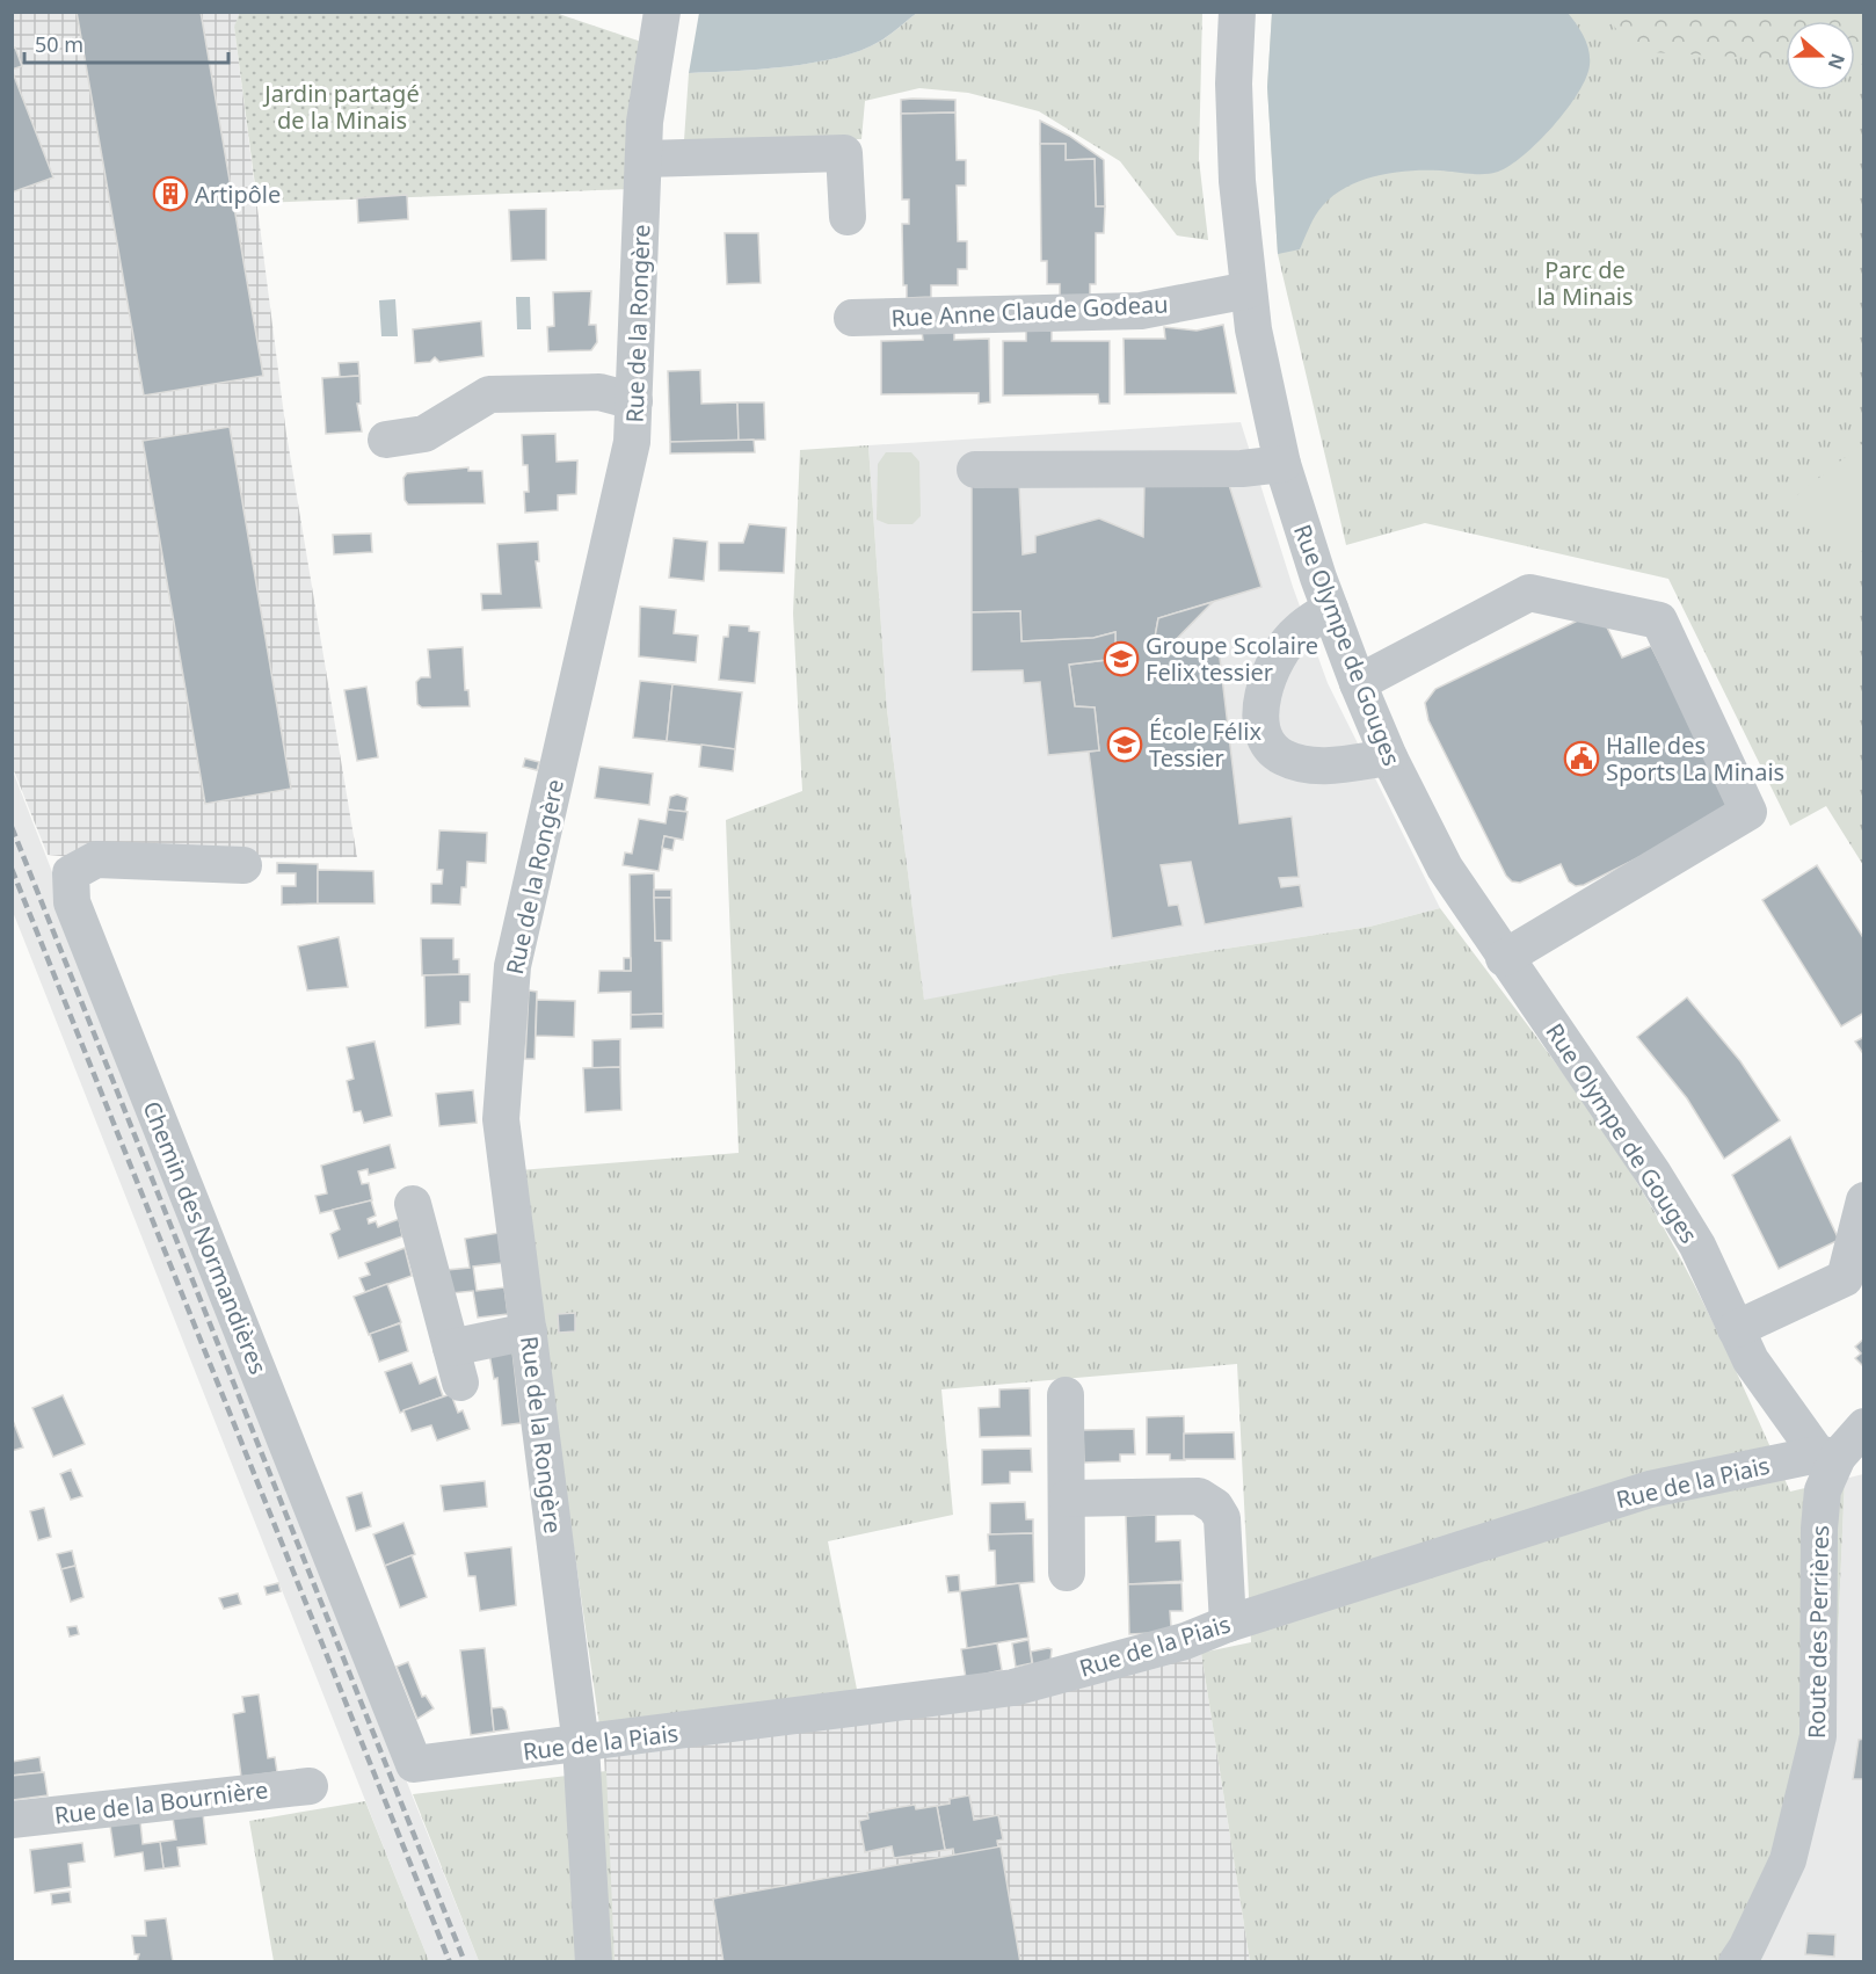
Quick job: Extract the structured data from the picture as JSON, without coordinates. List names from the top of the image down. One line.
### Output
{"streets":{"street":["Rue Anne Claude Godeau","Rue de la Rongère","Rue Olympe de Gouges","Chemin des Normandières","Rue de la Piais","Route des Perrières","Rue de la Bournière"]},"crossings":[["Rue Anne Claude Godeau","Rue Olympe de Gouges"],["Rue de la Rongère","Rue de la Piais"],["Rue Olympe de Gouges","Rue de la Piais"],["Rue Olympe de Gouges","Route des Perrières"],["Chemin des Normandières","Rue de la Piais"],["Rue de la Piais","Route des Perrières"]],"parks":["Jardin partagé de la Minais","Parc de la Minais"],"places":{"building":["Artipôle"],"school or university":["Groupe Scolaire Felix tessier","École Félix Tessier"],"public building":["Halle des Sports La Minais"]},"scale_bar":"50 m","north":"right"}
